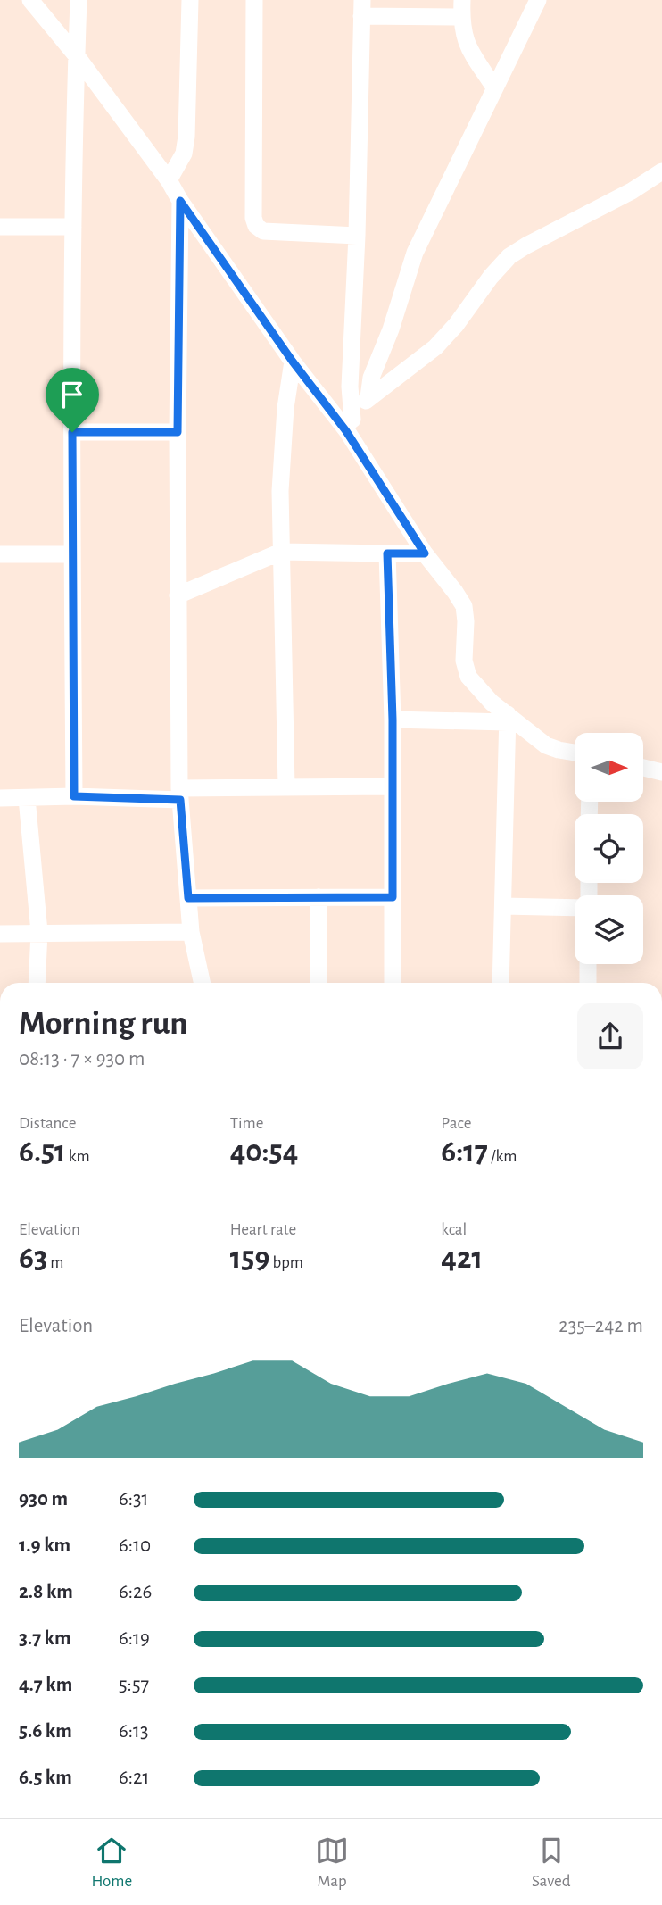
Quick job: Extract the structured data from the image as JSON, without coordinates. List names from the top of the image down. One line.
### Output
{"north":"right","page":{"heading":["Morning run","08:13 · 7 × 930 m"],"stats":[["Distance","6.51 km"],["Time","40:54"],["Pace","6:17 /km"],["Elevation","63 m"],["Heart rate","159 bpm"],["kcal","421"]],"chart":["Elevation","235–242 m"],"list":[{"name":"930 m","note":"6:31"},{"name":"1.9 km","note":"6:10"},{"name":"2.8 km","note":"6:26"},{"name":"3.7 km","note":"6:19"},{"name":"4.7 km","note":"5:57"},{"name":"5.6 km","note":"6:13"},{"name":"6.5 km","note":"6:21"}],"tabs":["Home","Map","Saved"]}}
